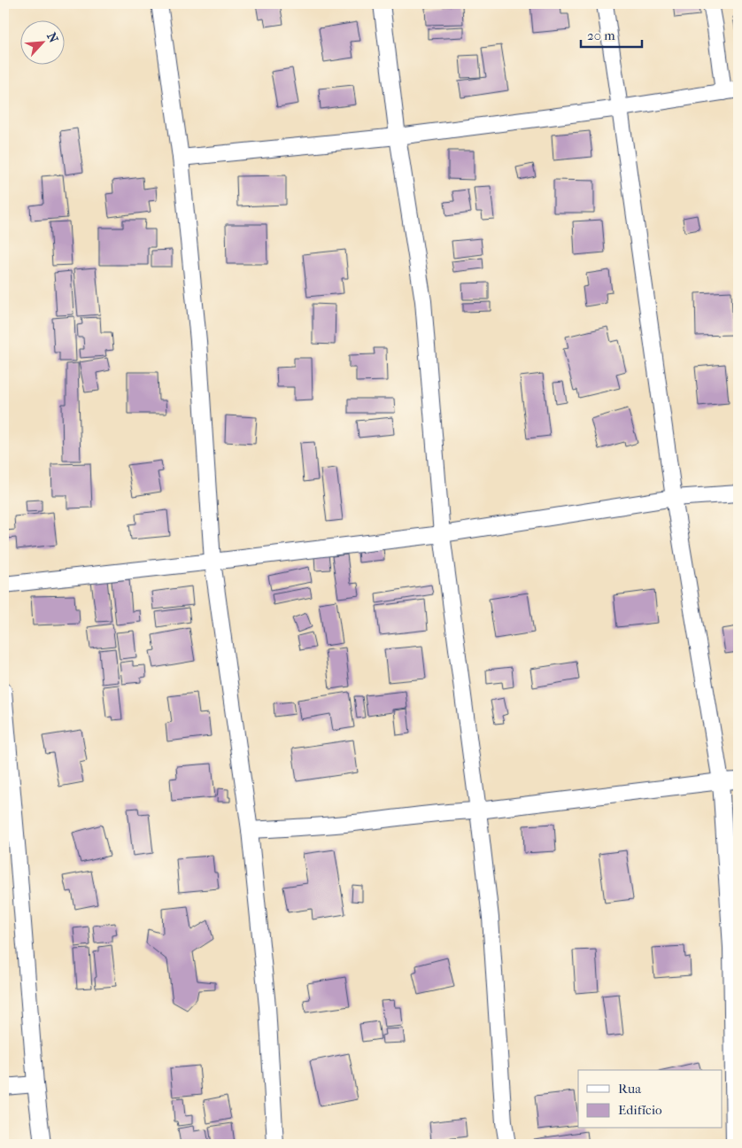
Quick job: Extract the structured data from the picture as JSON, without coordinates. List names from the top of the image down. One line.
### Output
{"legend":["Rua","Edifício"],"scale_bar":"20 m","north":"top right"}
